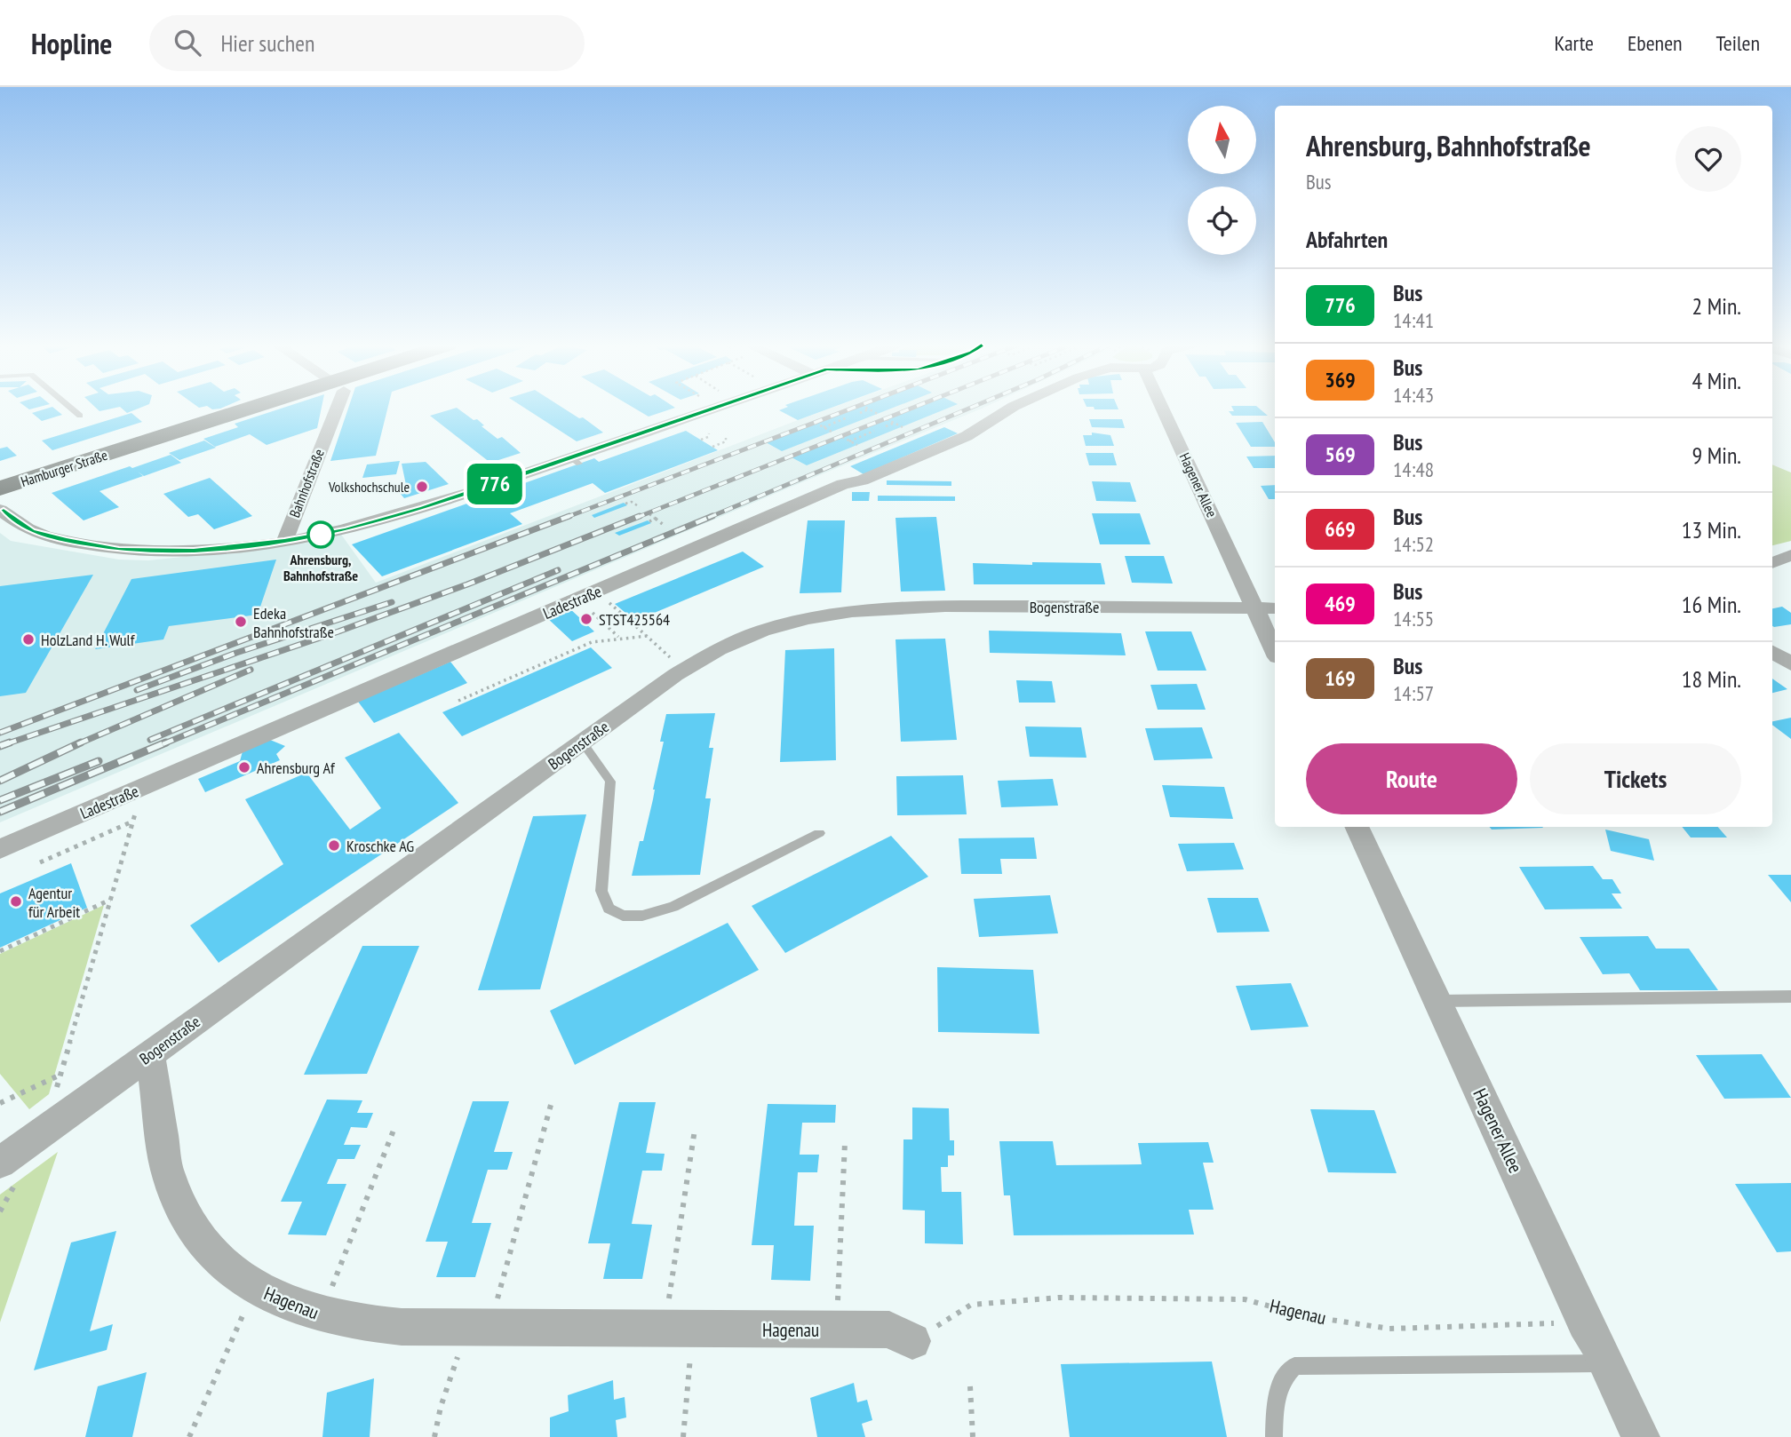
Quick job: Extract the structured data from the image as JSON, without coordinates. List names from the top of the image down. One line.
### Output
{"streets":{"main road":["Hamburger Straße"],"street":["Bahnhofstraße","Hagener Allee","Ladestraße","Bogenstraße","Hagenau"]},"crossings":[["Hagener Allee","Bogenstraße"],["Hagener Allee","Hagenau"],["Bogenstraße","Hagenau"]],"places":["Volkshochschule","Ahrensburg, Bahnhofstraße","STST425564","Edeka Bahnhofstraße","HolzLand H. Wulf","Ahrensburg Af","Kroschke AG","Agentur für Arbeit"],"lines":["bus line 776"],"north":"top","page":{"header":"Hopline","search":"Hier suchen","nav":["Karte","Ebenen","Teilen"],"on_map":"776","heading":[["Ahrensburg, Bahnhofstraße","Bus"],"Abfahrten"],"list":[{"mark":"776","name":"Bus","note":"14:41","value":"2 Min."},{"mark":"369","name":"Bus","note":"14:43","value":"4 Min."},{"mark":"569","name":"Bus","note":"14:48","value":"9 Min."},{"mark":"669","name":"Bus","note":"14:52","value":"13 Min."},{"mark":"469","name":"Bus","note":"14:55","value":"16 Min."},{"mark":"169","name":"Bus","note":"14:57","value":"18 Min."}],"buttons":["Route","Tickets"]}}
